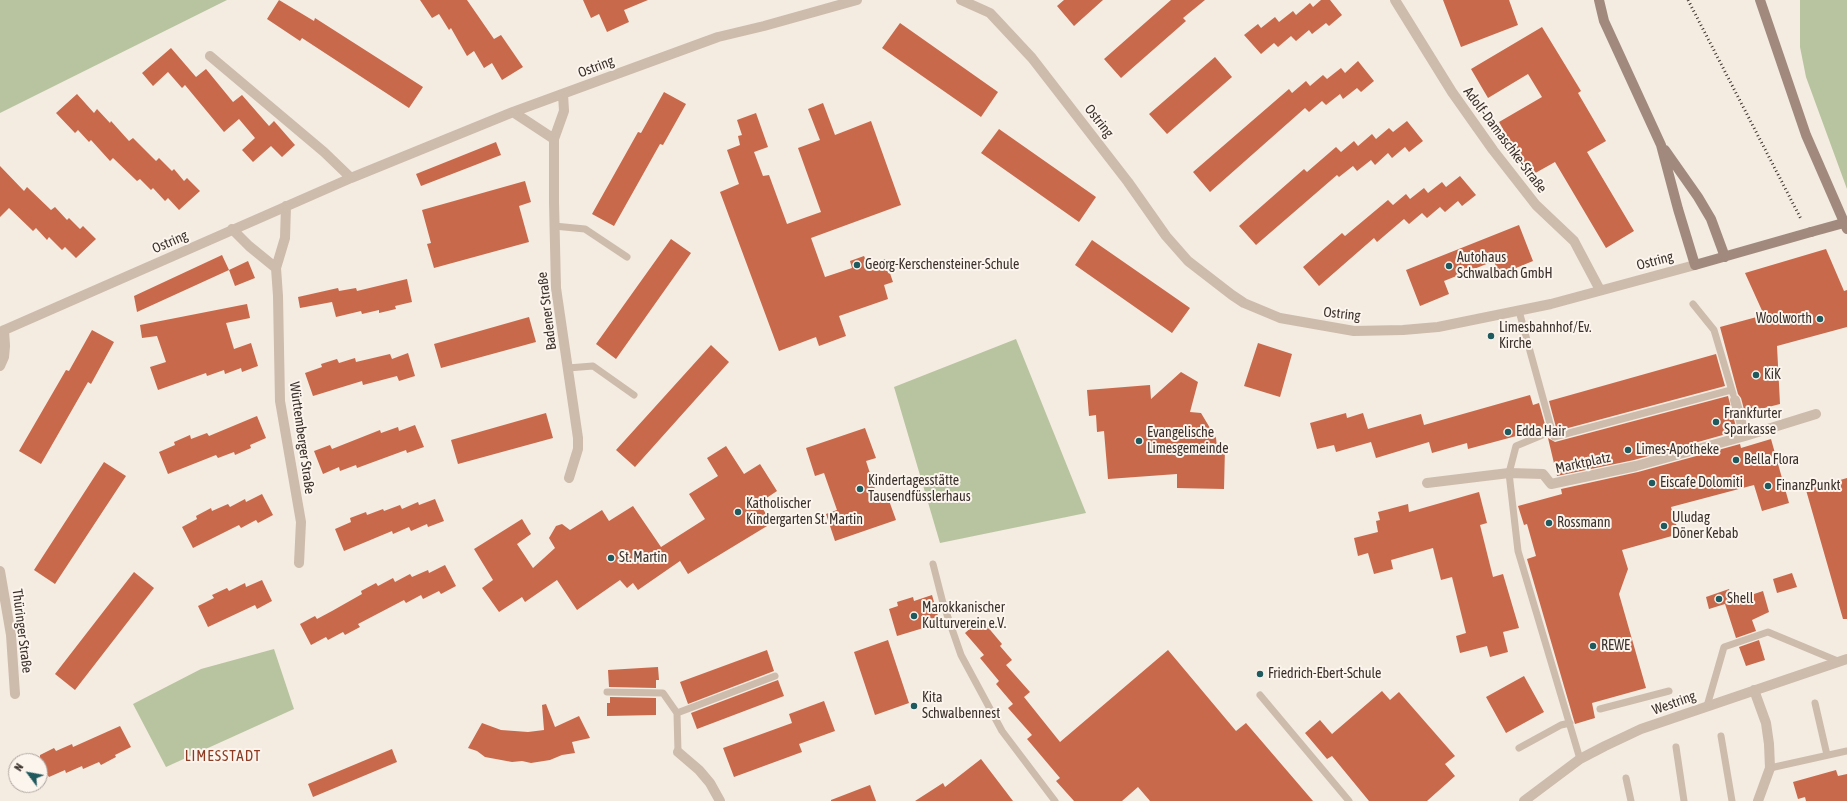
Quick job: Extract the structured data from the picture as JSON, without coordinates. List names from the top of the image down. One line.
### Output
{"streets":{"main road":["Ostring"],"street":["Adolf-Damaschke-Straße","Badener Straße","Württemberger Straße","Marktplatz","Thüringer Straße","Westring"]},"crossings":[["Ostring","Adolf-Damaschke-Straße"],["Ostring","Badener Straße"],["Ostring","Württemberger Straße"]],"districts":["LIMESSTADT"],"places":["Georg-Kerschensteiner-Schule","Autohaus Schwalbach GmbH","Woolworth","Limesbahnhof/Ev. Kirche","KiK","Frankfurter Sparkasse","Edda Hair","Evangelische Limesgemeinde","Limes-Apotheke","Bella Flora","Eiscafe Dolomiti","FinanzPunkt","Kindertagesstätte Tausendfüsslerhaus","Katholischer Kindergarten St. Martin","Rossmann","Uludag Döner Kebab","St. Martin","Shell","Marokkanischer Kulturverein e.V.","REWE","Friedrich-Ebert-Schule","Kita Schwalbennest"],"north":"top left"}
